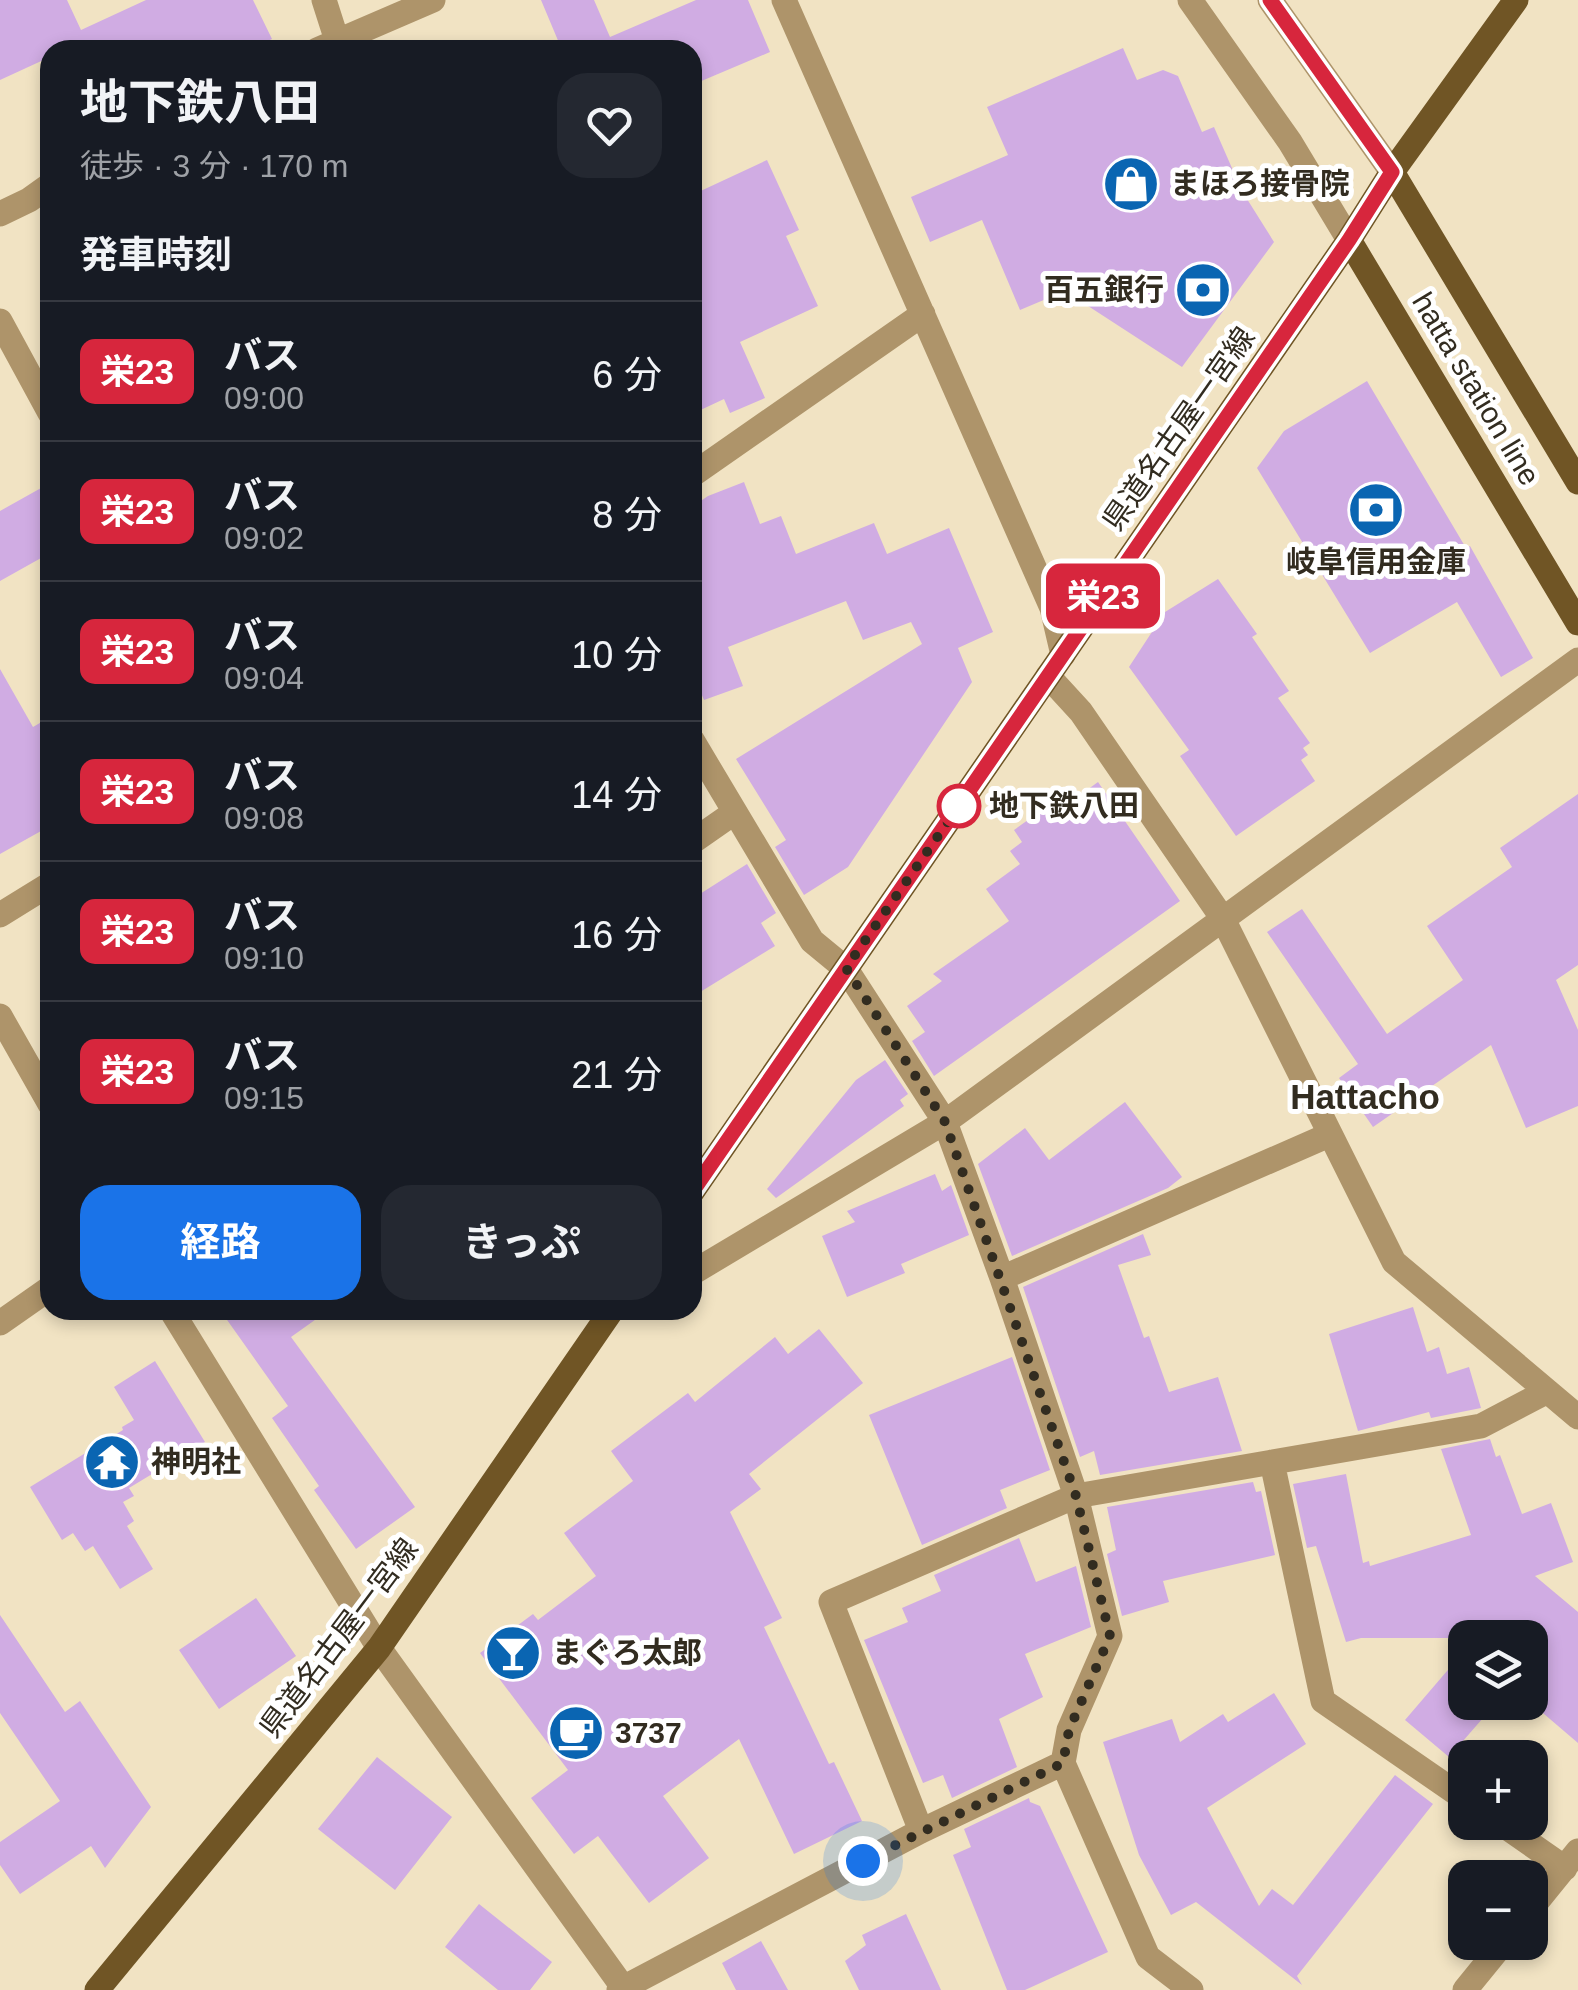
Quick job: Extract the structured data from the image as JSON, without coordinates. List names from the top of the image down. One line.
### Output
{"streets":{"main road":["hatta station line","県道名古屋一宮線"]},"crossings":[["hatta station line","県道名古屋一宮線"]],"districts":["Hattacho"],"places":{"shop":["まほろ接骨院"],"bank":["百五銀行","岐阜信用金庫"],"other":["地下鉄八田"],"temple":["神明社"],"bar":["まぐろ太郎"],"cafe":["3737"]},"lines":["bus line 栄23"],"page":{"on_map":"栄23","heading":[["地下鉄八田","徒歩 · 3 分 · 170 m"],"発車時刻"],"list":[{"mark":"栄23","name":"バス","note":"09:00","value":"6 分"},{"mark":"栄23","name":"バス","note":"09:02","value":"8 分"},{"mark":"栄23","name":"バス","note":"09:04","value":"10 分"},{"mark":"栄23","name":"バス","note":"09:08","value":"14 分"},{"mark":"栄23","name":"バス","note":"09:10","value":"16 分"},{"mark":"栄23","name":"バス","note":"09:15","value":"21 分"}],"buttons":["経路","きっぷ"],"map_buttons":["+","−"]}}
